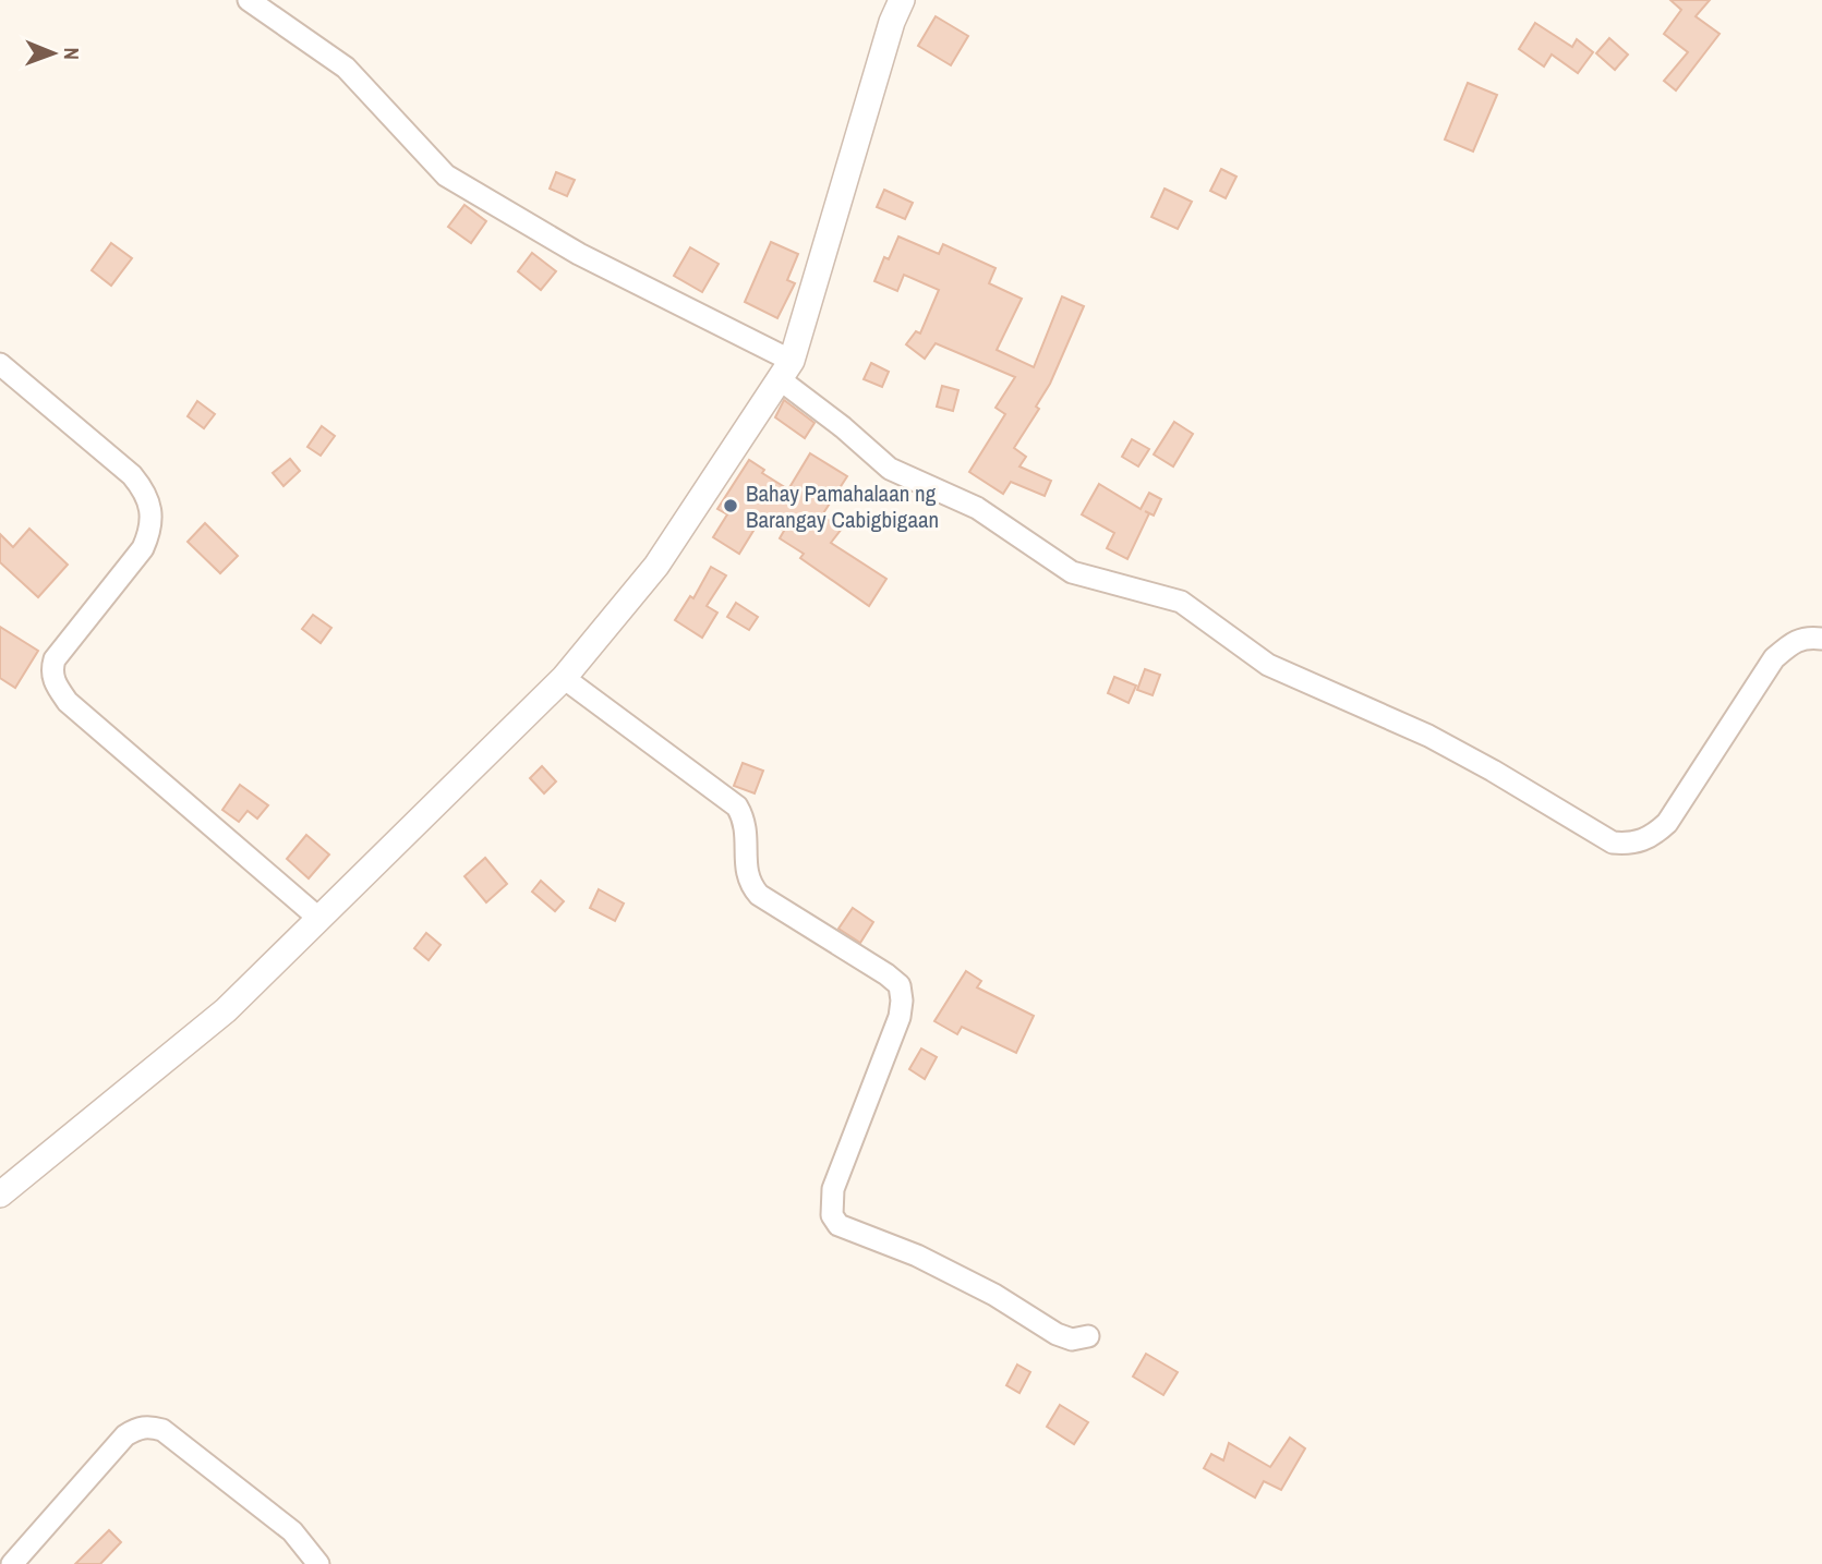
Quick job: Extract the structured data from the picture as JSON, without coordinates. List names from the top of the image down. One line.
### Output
{"places":["Bahay Pamahalaan ng Barangay Cabigbigaan"],"north":"right"}
